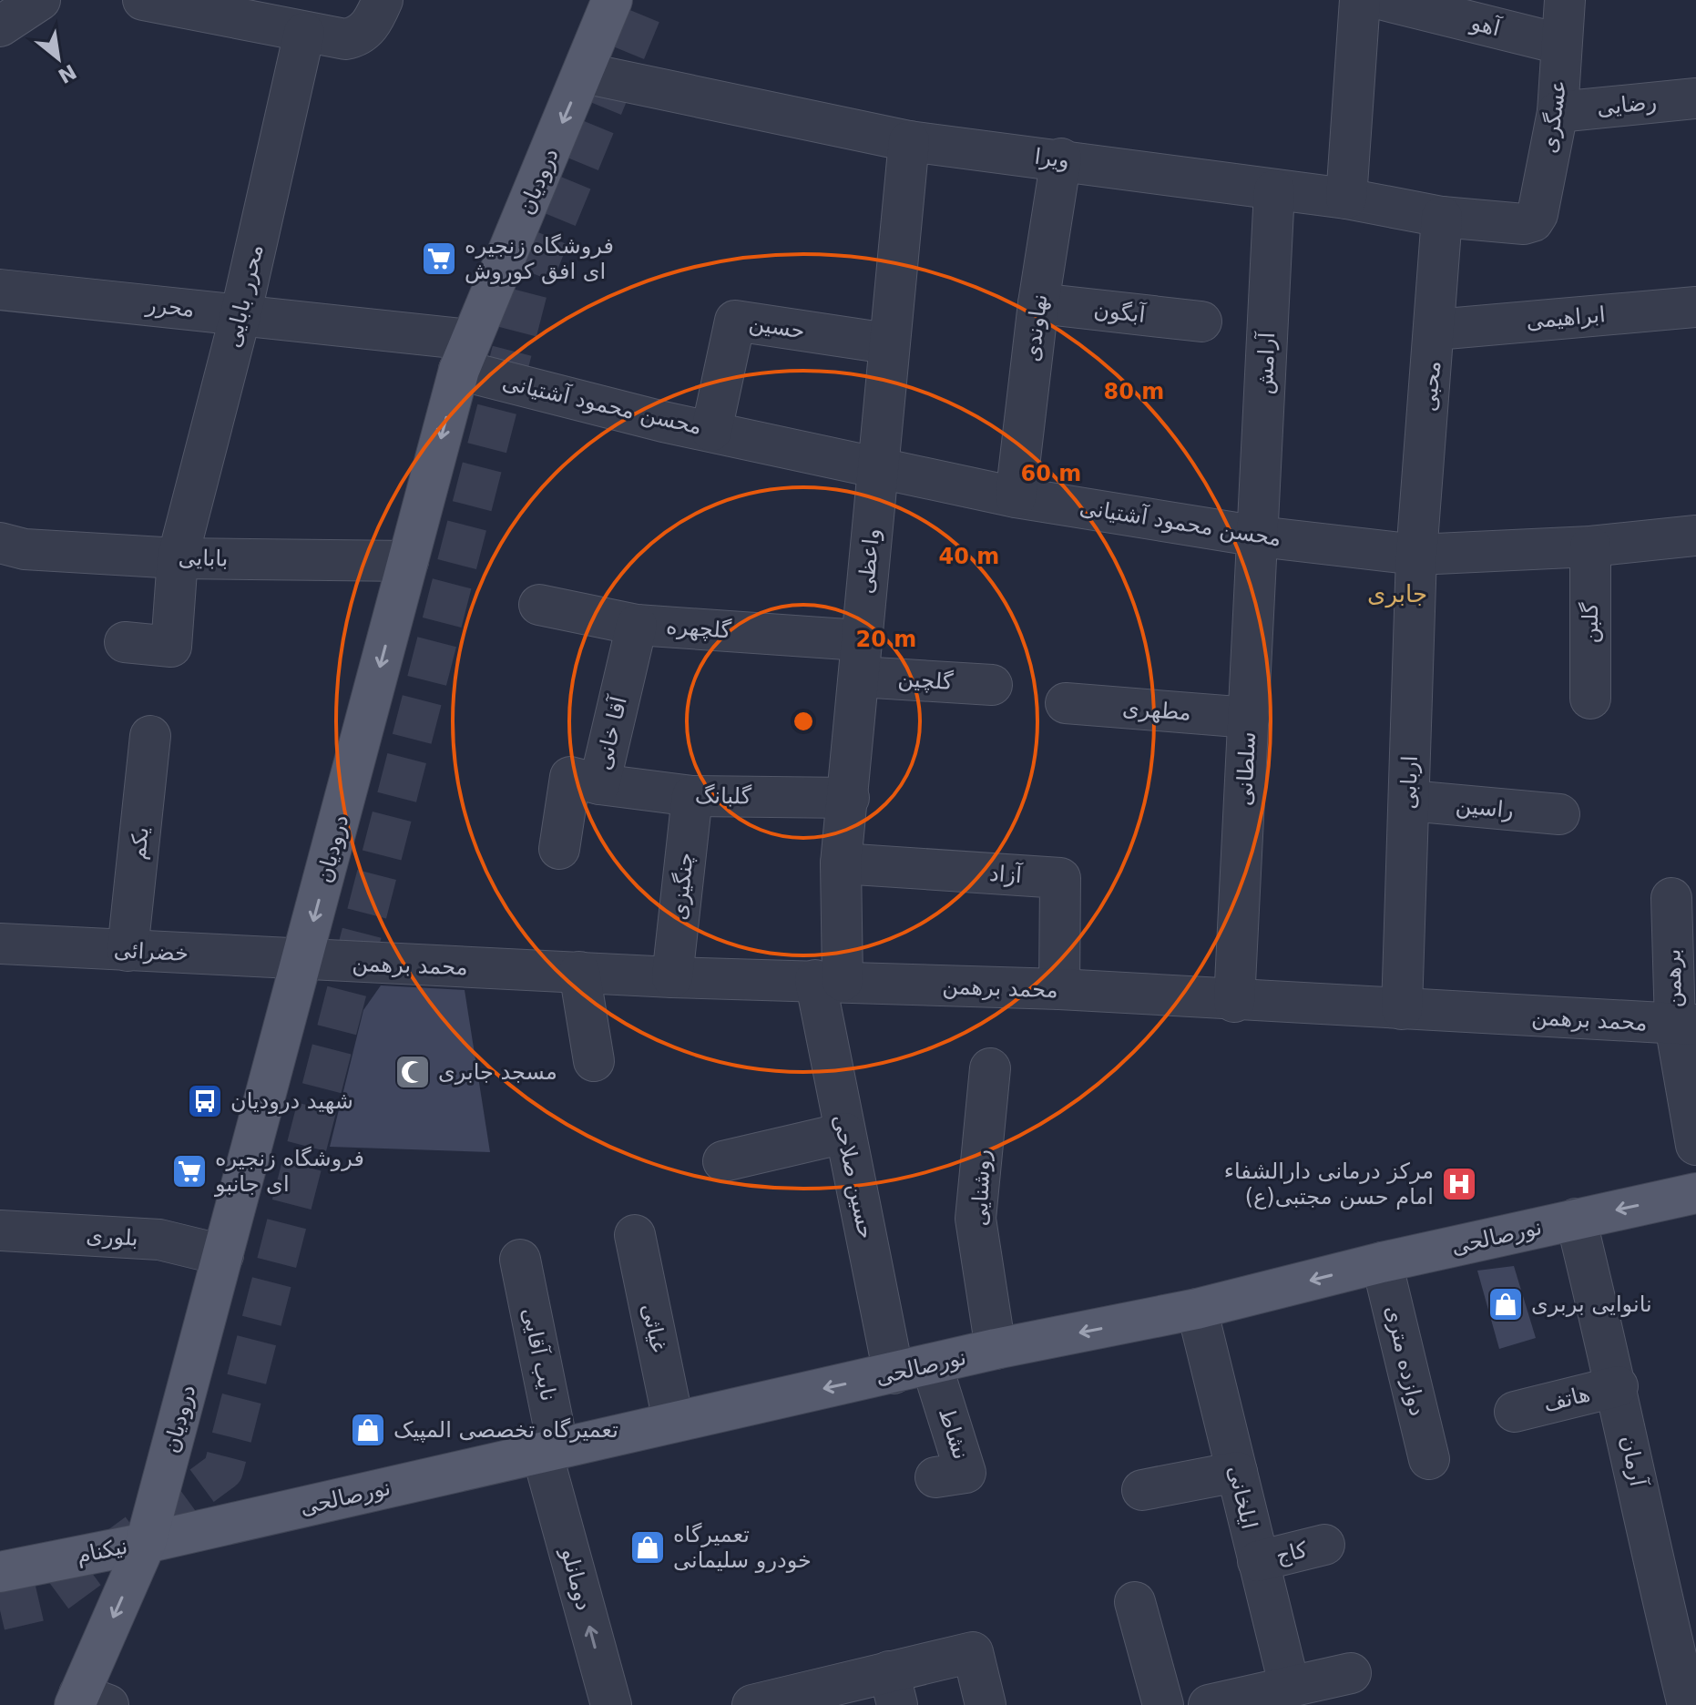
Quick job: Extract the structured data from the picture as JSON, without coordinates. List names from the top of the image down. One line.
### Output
{"streets":{"main road":["درودیان","نورصالحی","نیکنام"],"street":["آهو","رضایی","عسگری","ویرا","محرر بابایی","محرر","آبگون","ابراهیمی","حسین","نهاوندی","آرامش","محبی","محسن محمود آشتیانی","بابایی","واعظی","گلبن","گلچهره","گلچین","مطهری","آقا خانی","سلطانی","اربابی","گلبانگ","راسین","یکم","آزاد","چنگیزی","خضرائی","محمد برهمن","برهمن","حسین صلاحی","روشنایی","بلوری","غیاثی","نایب آقایی","دوازده متری","هاتف","نشاط","آرمان","ایلخانی","کاج","دومانلو"]},"crossings":[["رضایی","عسگری"],["عسگری","ویرا"],["ویرا","درودیان"],["ویرا","نهاوندی"],["ویرا","آرامش"],["ویرا","محبی"],["ویرا","واعظی"],["درودیان","محرر"],["درودیان","محسن محمود آشتیانی"],["درودیان","بابایی"],["درودیان","خضرائی"],["درودیان","محمد برهمن"],["درودیان","بلوری"],["درودیان","نورصالحی"],["درودیان","نیکنام"],["محرر بابایی","محرر"],["محرر بابایی","بابایی"],["محرر","محسن محمود آشتیانی"],["آبگون","نهاوندی"],["ابراهیمی","محبی"],["حسین","محسن محمود آشتیانی"],["حسین","واعظی"],["نهاوندی","محسن محمود آشتیانی"],["آرامش","محسن محمود آشتیانی"],["آرامش","سلطانی"],["محبی","محسن محمود آشتیانی"],["محبی","اربابی"],["محسن محمود آشتیانی","واعظی"],["محسن محمود آشتیانی","گلبن"],["محسن محمود آشتیانی","سلطانی"],["محسن محمود آشتیانی","اربابی"],["واعظی","گلچهره"],["واعظی","گلچین"],["واعظی","گلبانگ"],["واعظی","آزاد"],["واعظی","محمد برهمن"],["واعظی","حسین صلاحی"],["گلچهره","گلچین"],["گلچهره","آقا خانی"],["مطهری","سلطانی"],["آقا خانی","گلبانگ"],["سلطانی","محمد برهمن"],["اربابی","راسین"],["اربابی","محمد برهمن"],["گلبانگ","چنگیزی"],["یکم","خضرائی"],["آزاد","محمد برهمن"],["چنگیزی","محمد برهمن"],["خضرائی","محمد برهمن"],["محمد برهمن","برهمن"],["محمد برهمن","حسین صلاحی"],["حسین صلاحی","نورصالحی"],["حسین صلاحی","نشاط"],["روشنایی","نورصالحی"],["نورصالحی","غیاثی"],["نورصالحی","نایب آقایی"],["نورصالحی","دوازده متری"],["نورصالحی","نشاط"],["نورصالحی","آرمان"],["نورصالحی","ایلخانی"],["نورصالحی","نیکنام"],["نورصالحی","دومانلو"],["نایب آقایی","دومانلو"],["هاتف","آرمان"],["ایلخانی","کاج"]],"one_way":["درودیان","نورصالحی","دومانلو"],"districts":["جابری"],"places":{"supermarket":["فروشگاه زنجیره ای افق کوروش","فروشگاه زنجیره ای جانبو"],"mosque":["مسجد جابری"],"bus stop":["شهید درودیان"],"hospital":["مرکز درمانی دارالشفاء امام حسن مجتبی(ع)"],"shop":["نانوایی بربری","تعمیرگاه تخصصی المپیک","تعمیرگاه خودرو سلیمانی"]},"north":"bottom right","rings":["80 m","60 m","40 m","20 m"]}
